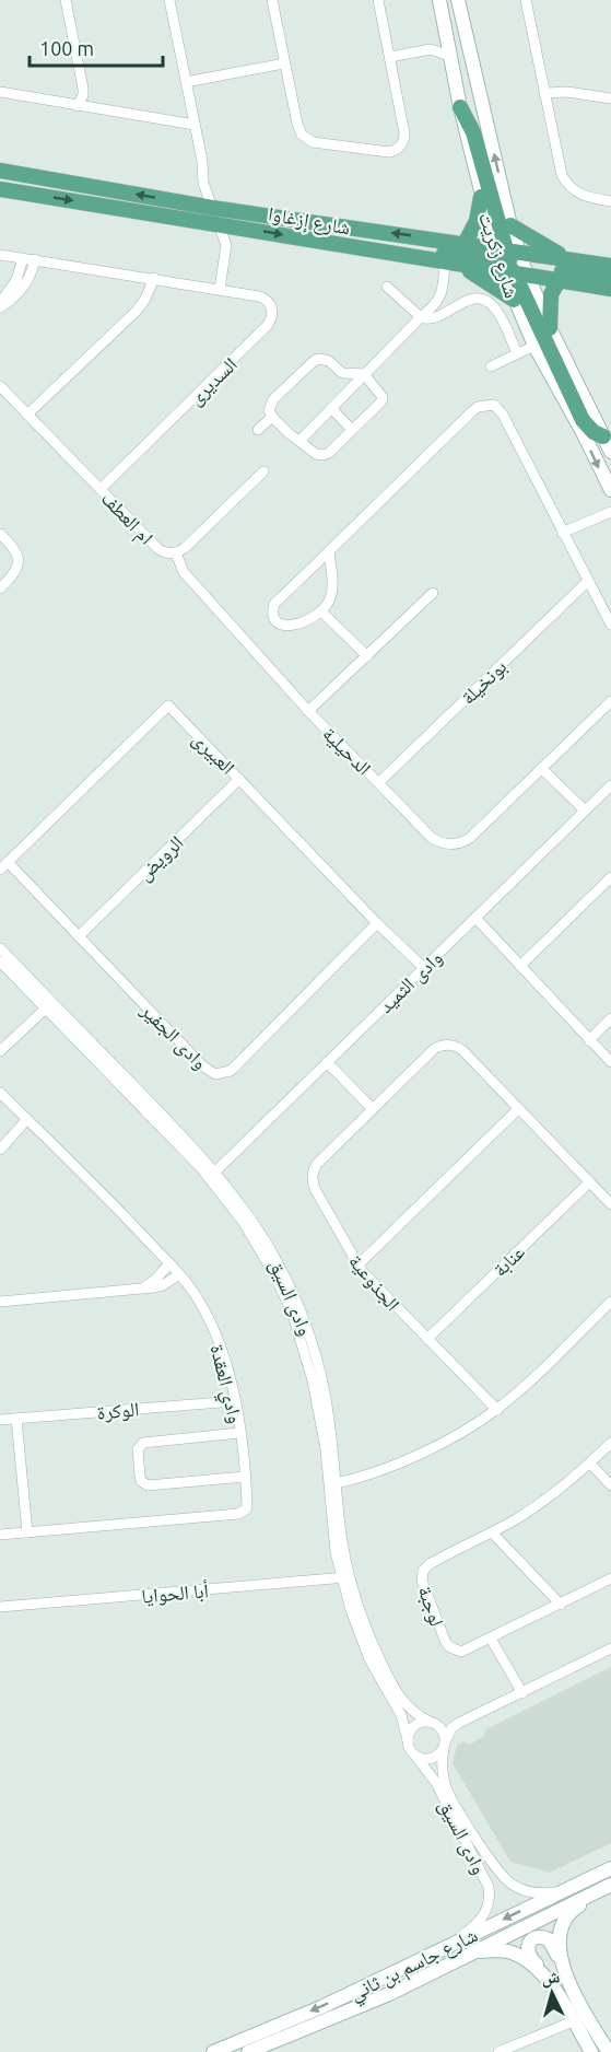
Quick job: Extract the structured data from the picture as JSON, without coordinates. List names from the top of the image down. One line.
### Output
{"streets":{"main road":["شارع إزغاوا"],"street":["شارع زكريت","السديرى","ام العطف","بونخيلة","الدحيلية","العبيرى","الرويض","وادى الثميد","وادى الجفير","عنابة","الجذوعية","وادى السيق","وادي العقدة","الوكرة","أبا الحوايا","لوجبة","شارع جاسم بن ثاني"]},"crossings":[["شارع إزغاوا","شارع زكريت"],["السديرى","ام العطف"],["ام العطف","الدحيلية"],["بونخيلة","الدحيلية"],["العبيرى","الرويض"],["العبيرى","وادى الثميد"],["العبيرى","وادى الجفير"],["الرويض","وادى الجفير"],["وادى الثميد","وادى السيق"],["عنابة","الجذوعية"],["وادى السيق","أبا الحوايا"],["وادى السيق","شارع جاسم بن ثاني"],["وادي العقدة","الوكرة"]],"scale_bar":"100 m","north":"top"}
